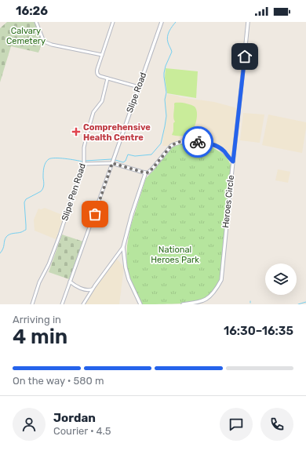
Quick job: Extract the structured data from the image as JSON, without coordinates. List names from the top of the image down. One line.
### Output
{"streets":{"main road":["Slipe Road","Heroes Circle"],"street":["Slipe Pen Road"]},"parks":["Calvary Cemetery","National Heroes Park"],"places":{"health":["Comprehensive Health Centre"]},"page":{"status":"16:26","heading":["4 min","Arriving in","16:30–16:35"],"panel":["Jordan","Courier · 4.5"],"bar":"On the way · 580 m"}}
